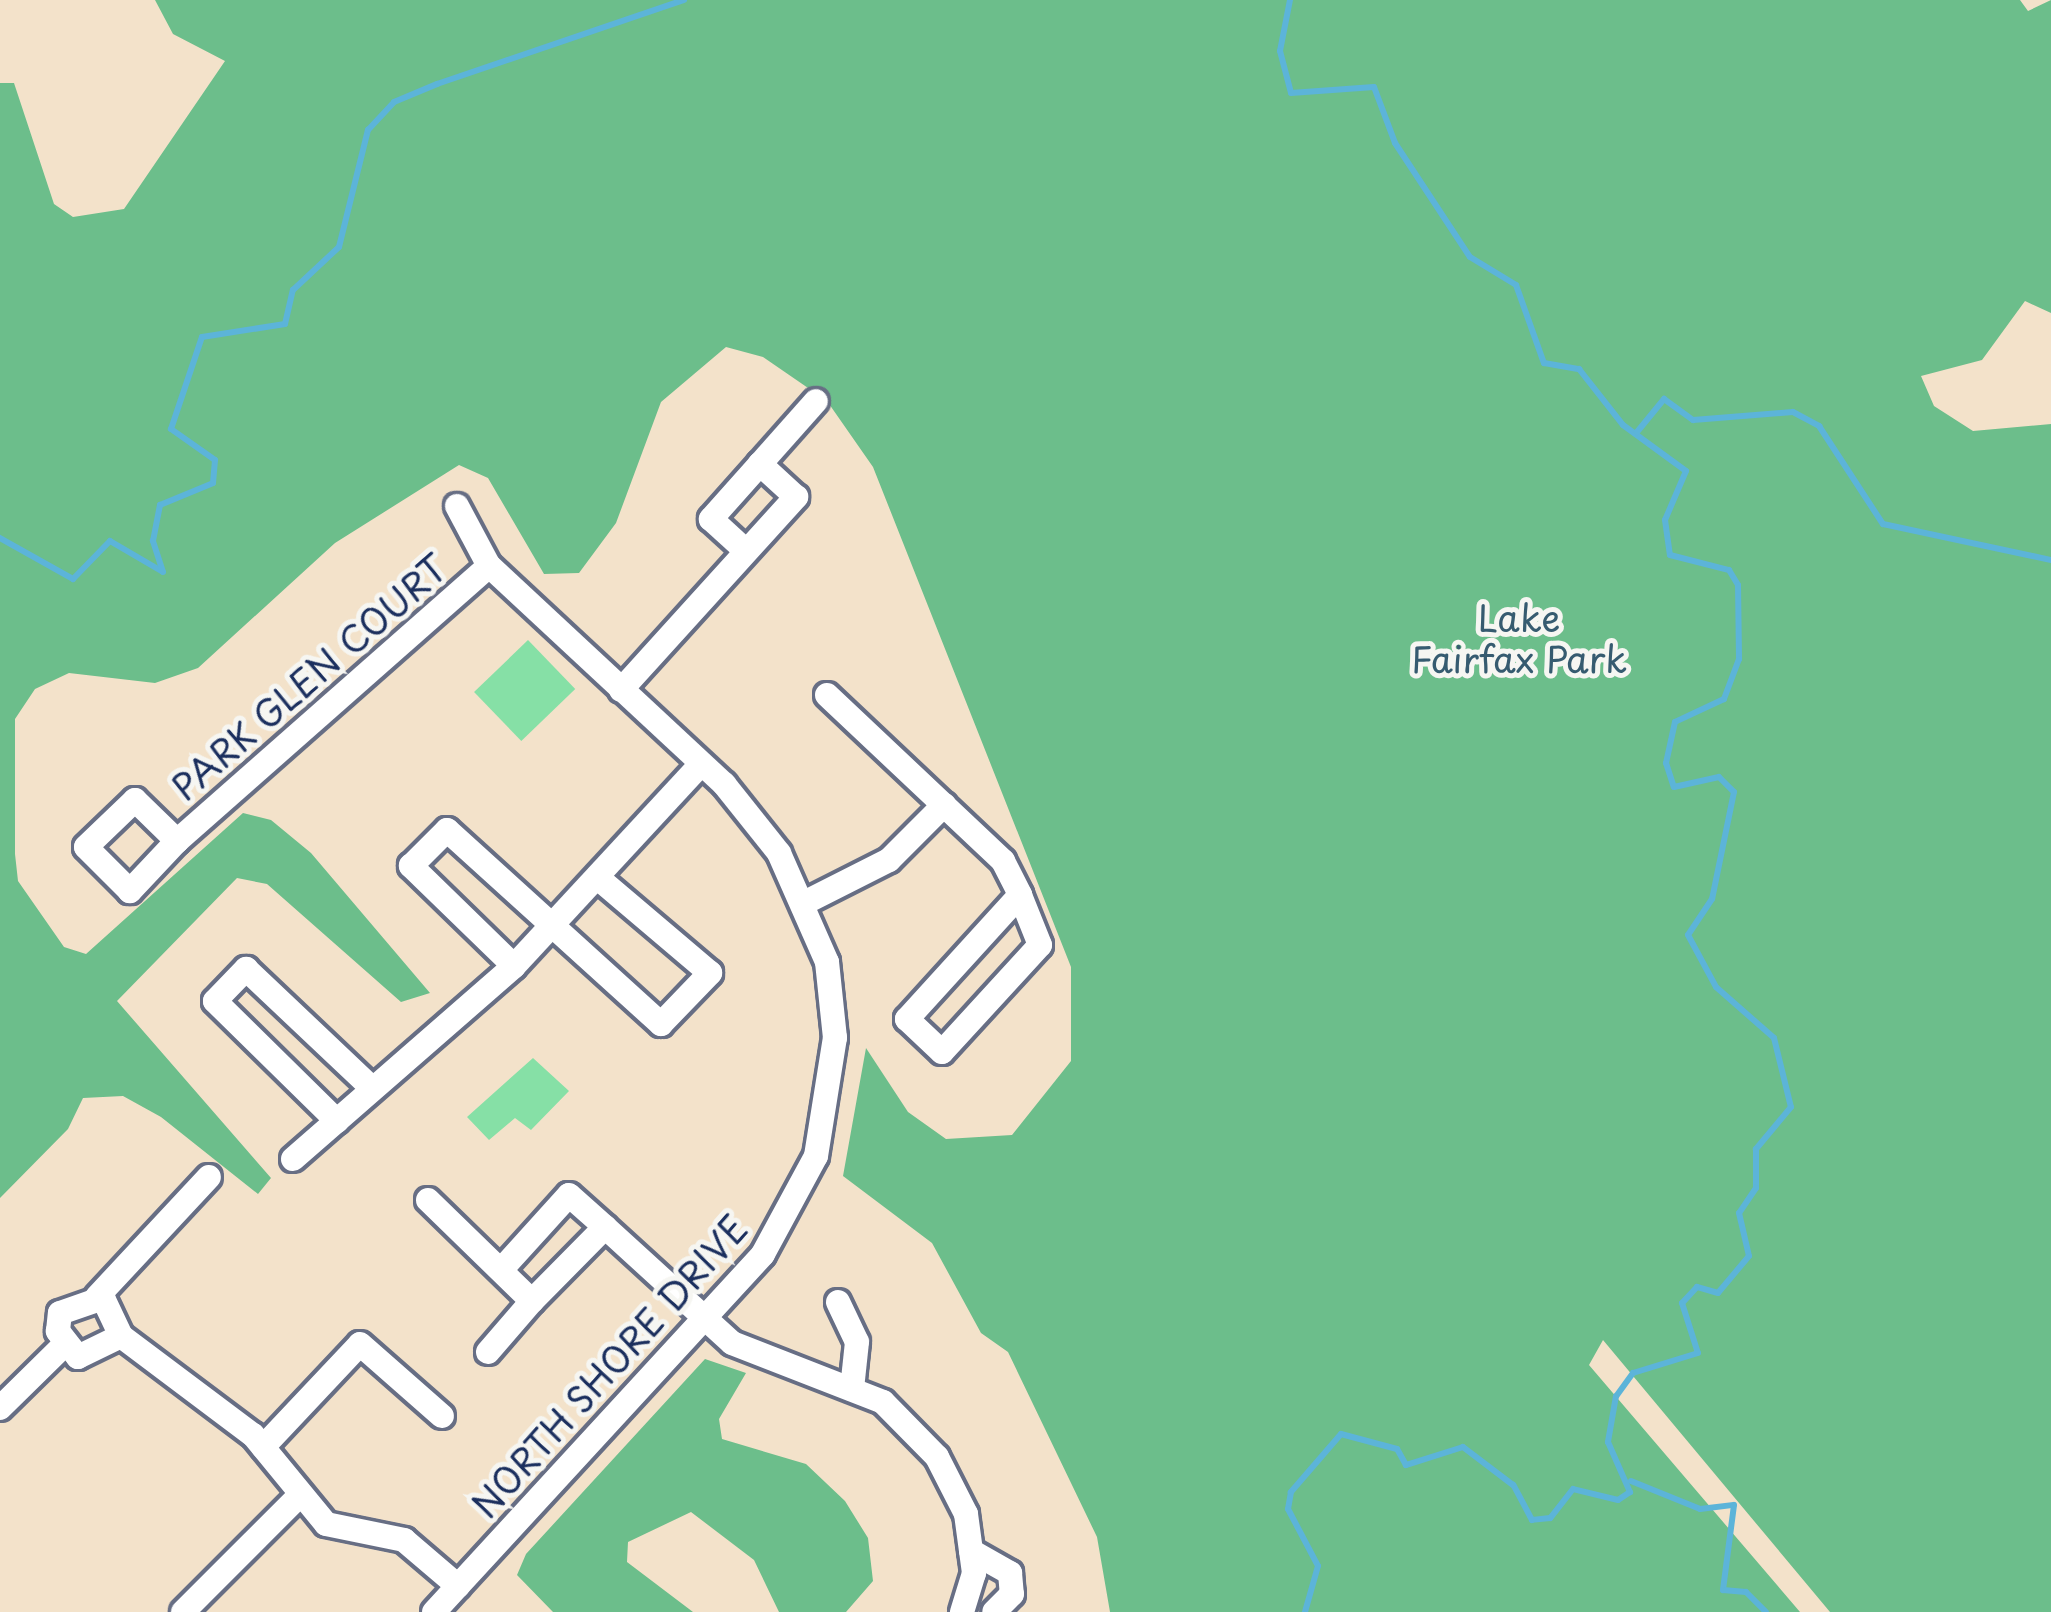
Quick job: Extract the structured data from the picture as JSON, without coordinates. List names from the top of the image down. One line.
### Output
{"streets":{"street":["PARK GLEN COURT","NORTH SHORE DRIVE"]},"crossings":[["PARK GLEN COURT","NORTH SHORE DRIVE"]],"parks":["Lake Fairfax Park"]}
